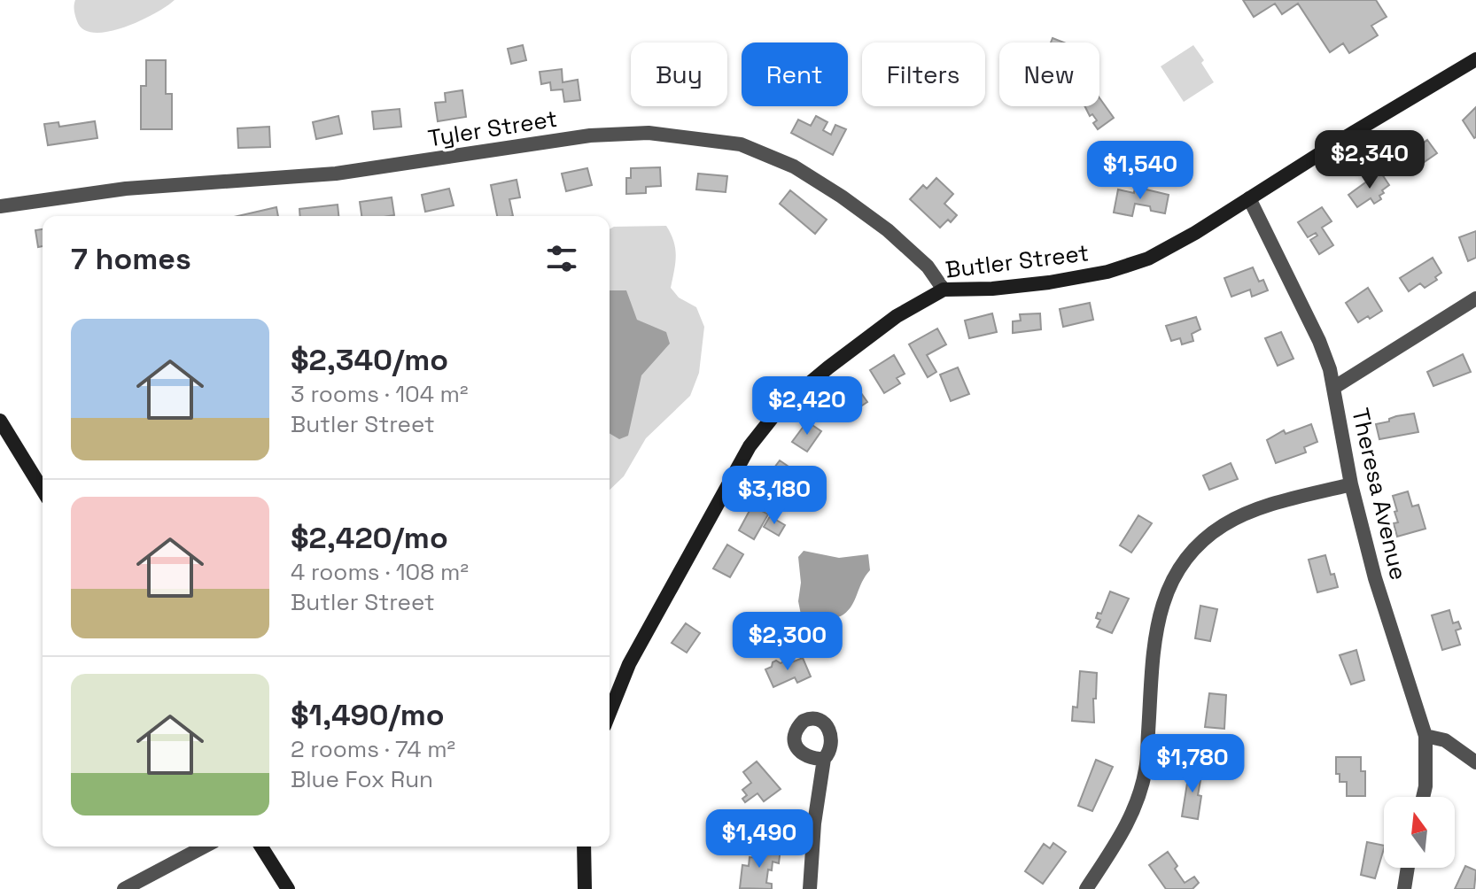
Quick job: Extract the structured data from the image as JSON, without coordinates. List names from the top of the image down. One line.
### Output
{"streets":{"street":["Tyler Street","Butler Street","Theresa Avenue"]},"crossings":[["Tyler Street","Butler Street"],["Butler Street","Theresa Avenue"]],"north":"top","page":{"chip":["Buy","Rent","Filters","New"],"price":["$2,340","$1,540","$2,420","$3,180","$2,300","$1,780","$1,490"],"heading":"7 homes","list":[{"name":"$2,340/mo","note":"3 rooms · 104 m² · Butler Street"},{"name":"$2,420/mo","note":"4 rooms · 108 m² · Butler Street"},{"name":"$1,490/mo","note":"2 rooms · 74 m² · Blue Fox Run"}]}}
